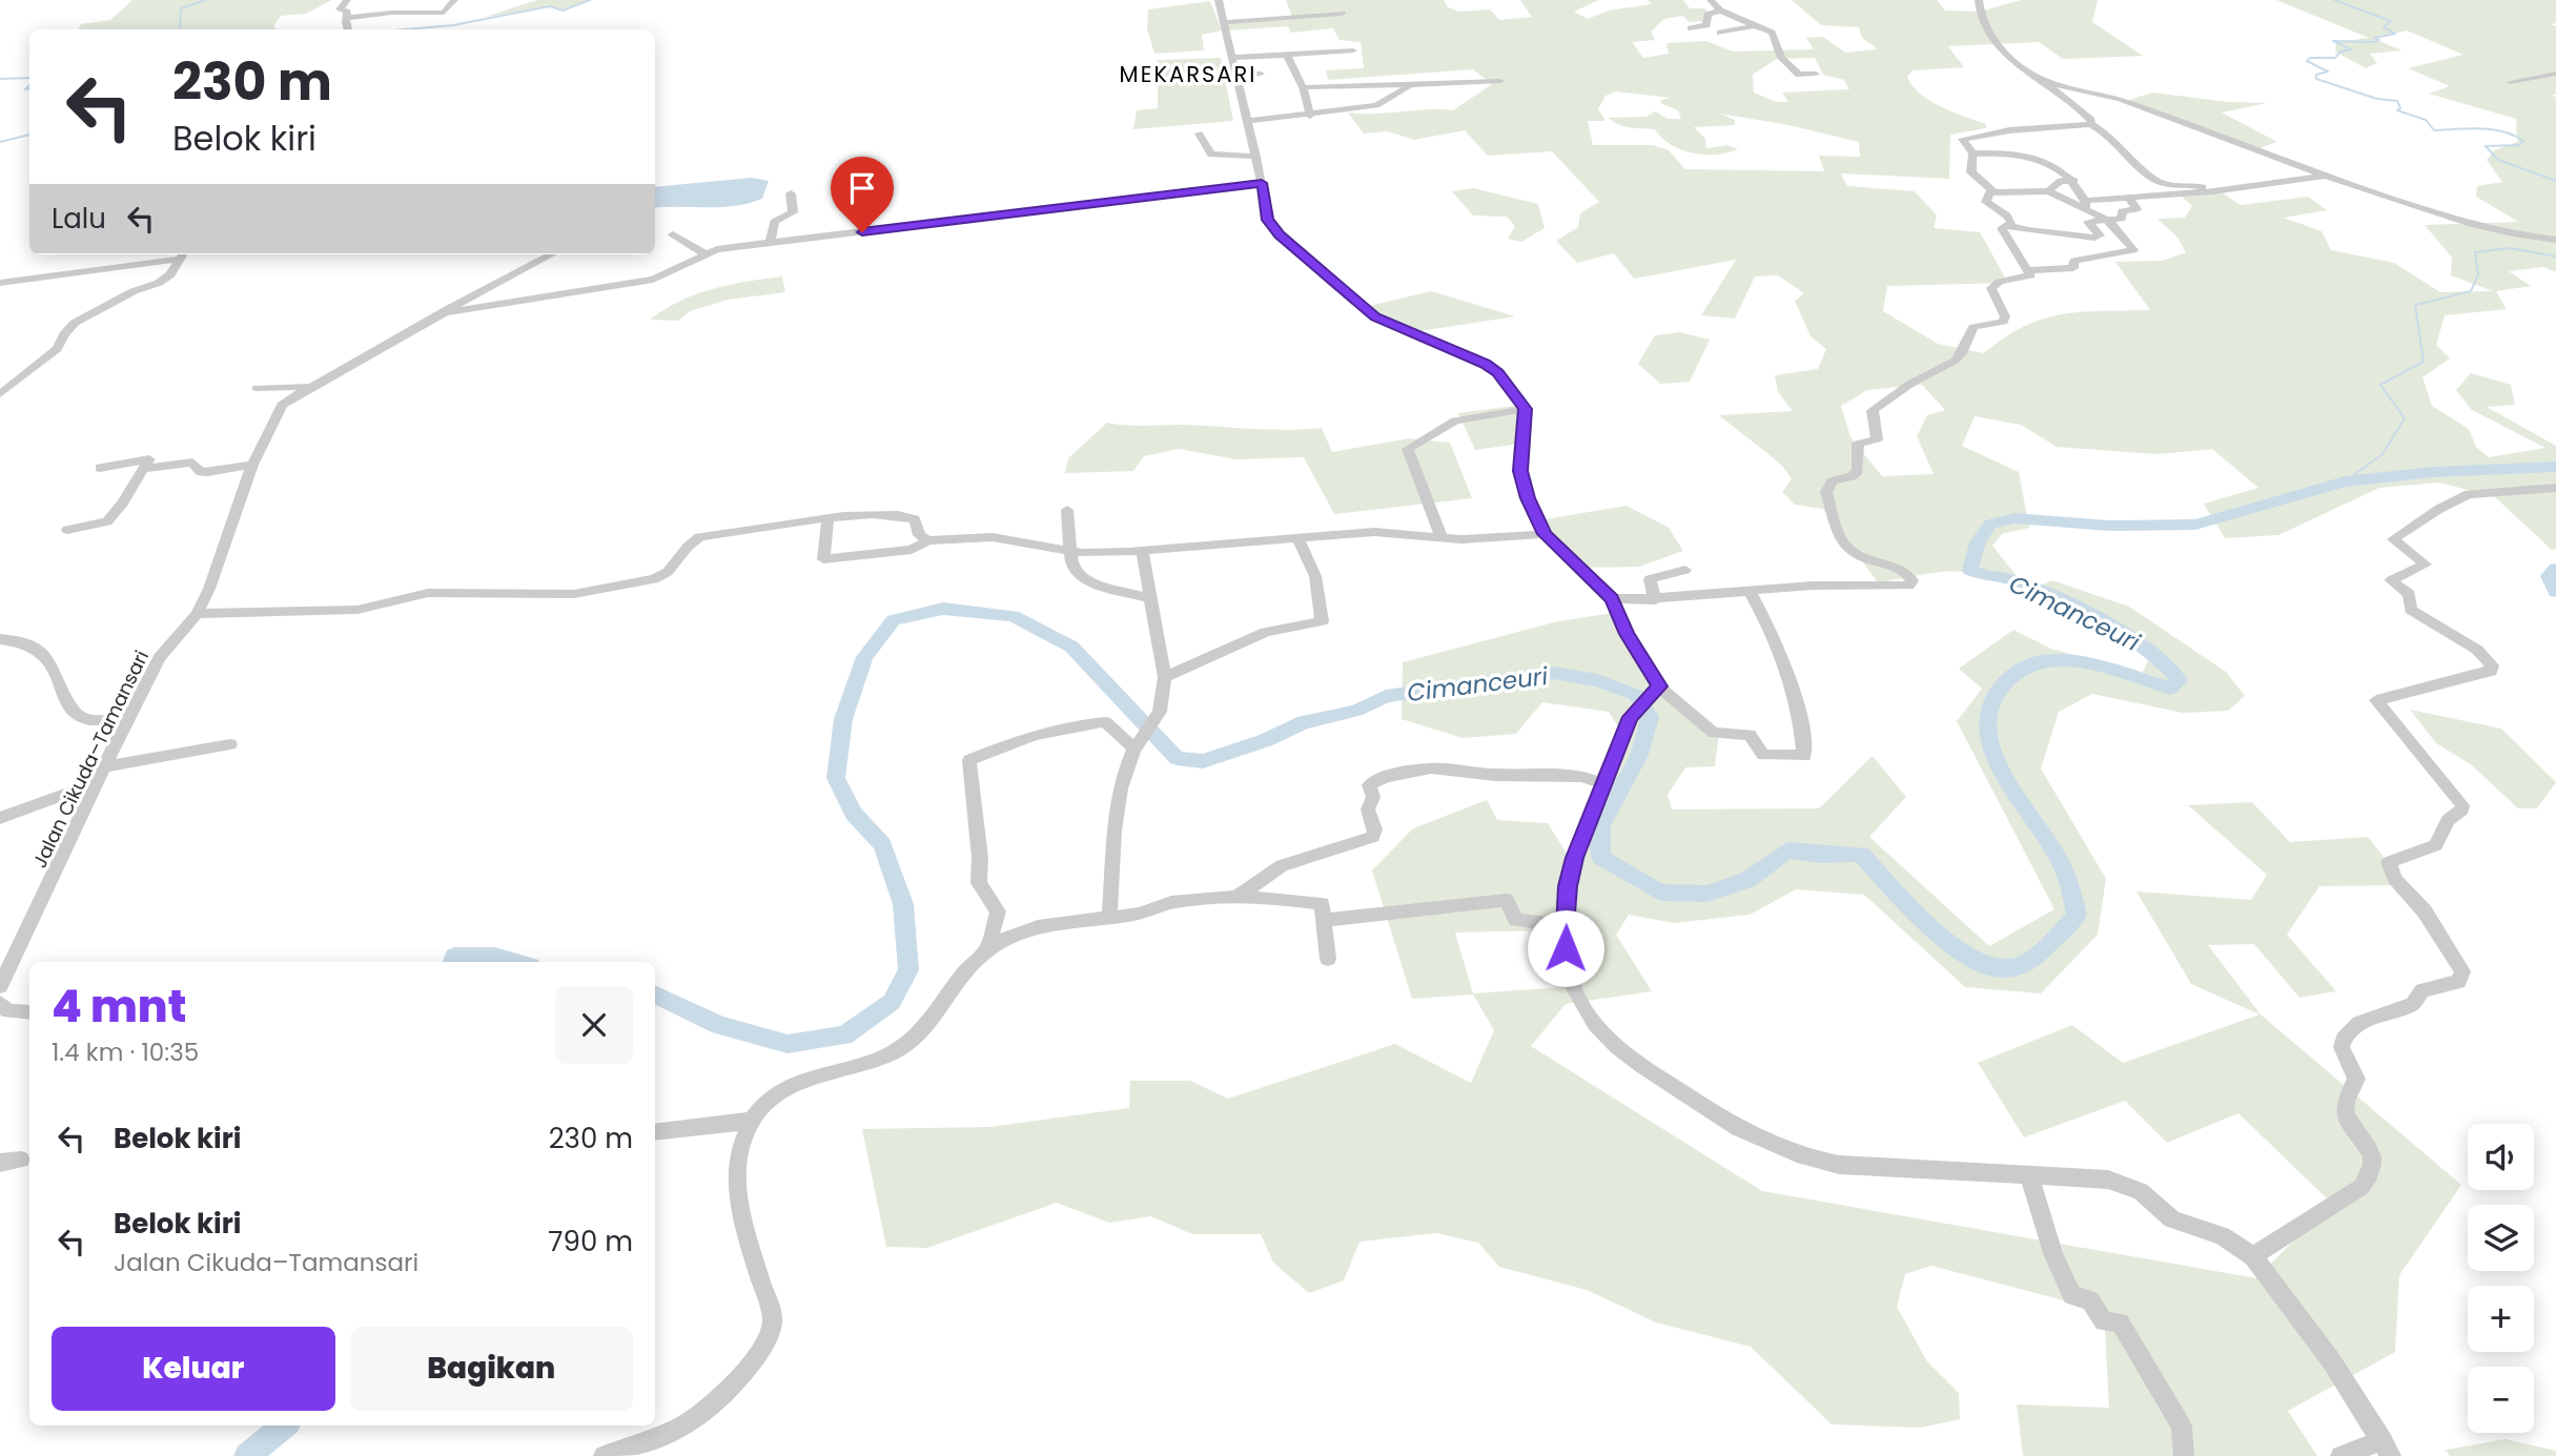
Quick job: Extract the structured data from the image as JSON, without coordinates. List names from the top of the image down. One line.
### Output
{"streets":{"street":["Jalan Cikuda–Tamansari"]},"districts":["MEKARSARI"],"water":["Cimanceuri"],"page":{"turn":["230 m","Belok kiri"],"then":"Lalu","heading":["4 mnt","1.4 km · 10:35"],"list":[{"name":"Belok kiri","value":"230 m"},{"name":"Belok kiri","note":"Jalan Cikuda–Tamansari","value":"790 m"}],"map_buttons":["+","−"],"buttons":["Keluar","Bagikan"]}}
